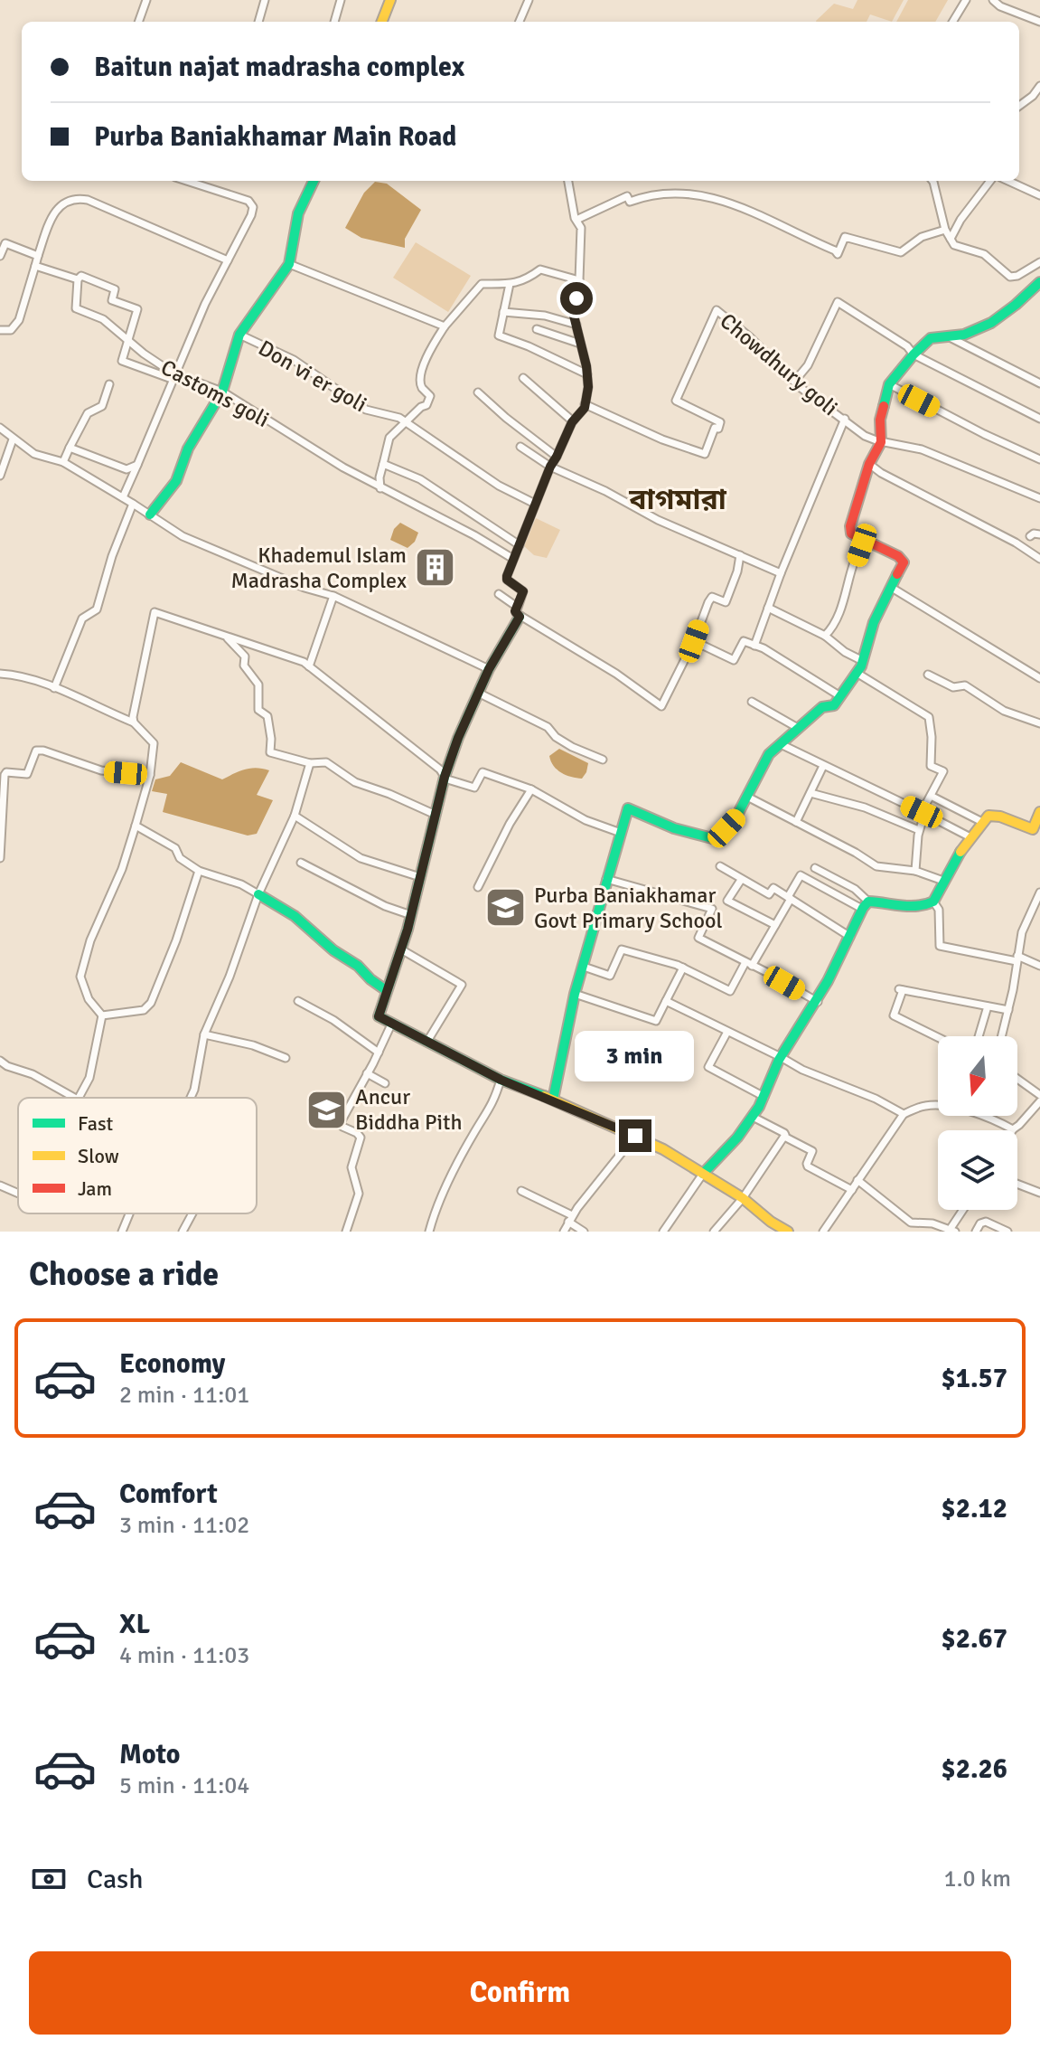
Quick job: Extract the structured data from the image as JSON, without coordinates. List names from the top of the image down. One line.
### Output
{"streets":{"street":["Chowdhury goli","Don vi er goli","Castoms goli"]},"districts":["বাগমারা"],"places":{"building":["Khademul Islam Madrasha Complex"],"school or university":["Purba Baniakhamar Govt Primary School","Ancur Biddha Pith"]},"legend":["Fast","Slow","Jam"],"north":"bottom","page":{"banner":["Baitun najat madrasha complex","Purba Baniakhamar Main Road"],"bubble":"3 min","heading":"Choose a ride","list":[{"name":"Economy","note":"2 min · 11:01","value":"$1.57"},{"name":"Comfort","note":"3 min · 11:02","value":"$2.12"},{"name":"XL","note":"4 min · 11:03","value":"$2.67"},{"name":"Moto","note":"5 min · 11:04","value":"$2.26"}],"pay":["Cash","1.0 km"],"buttons":"Confirm"}}
